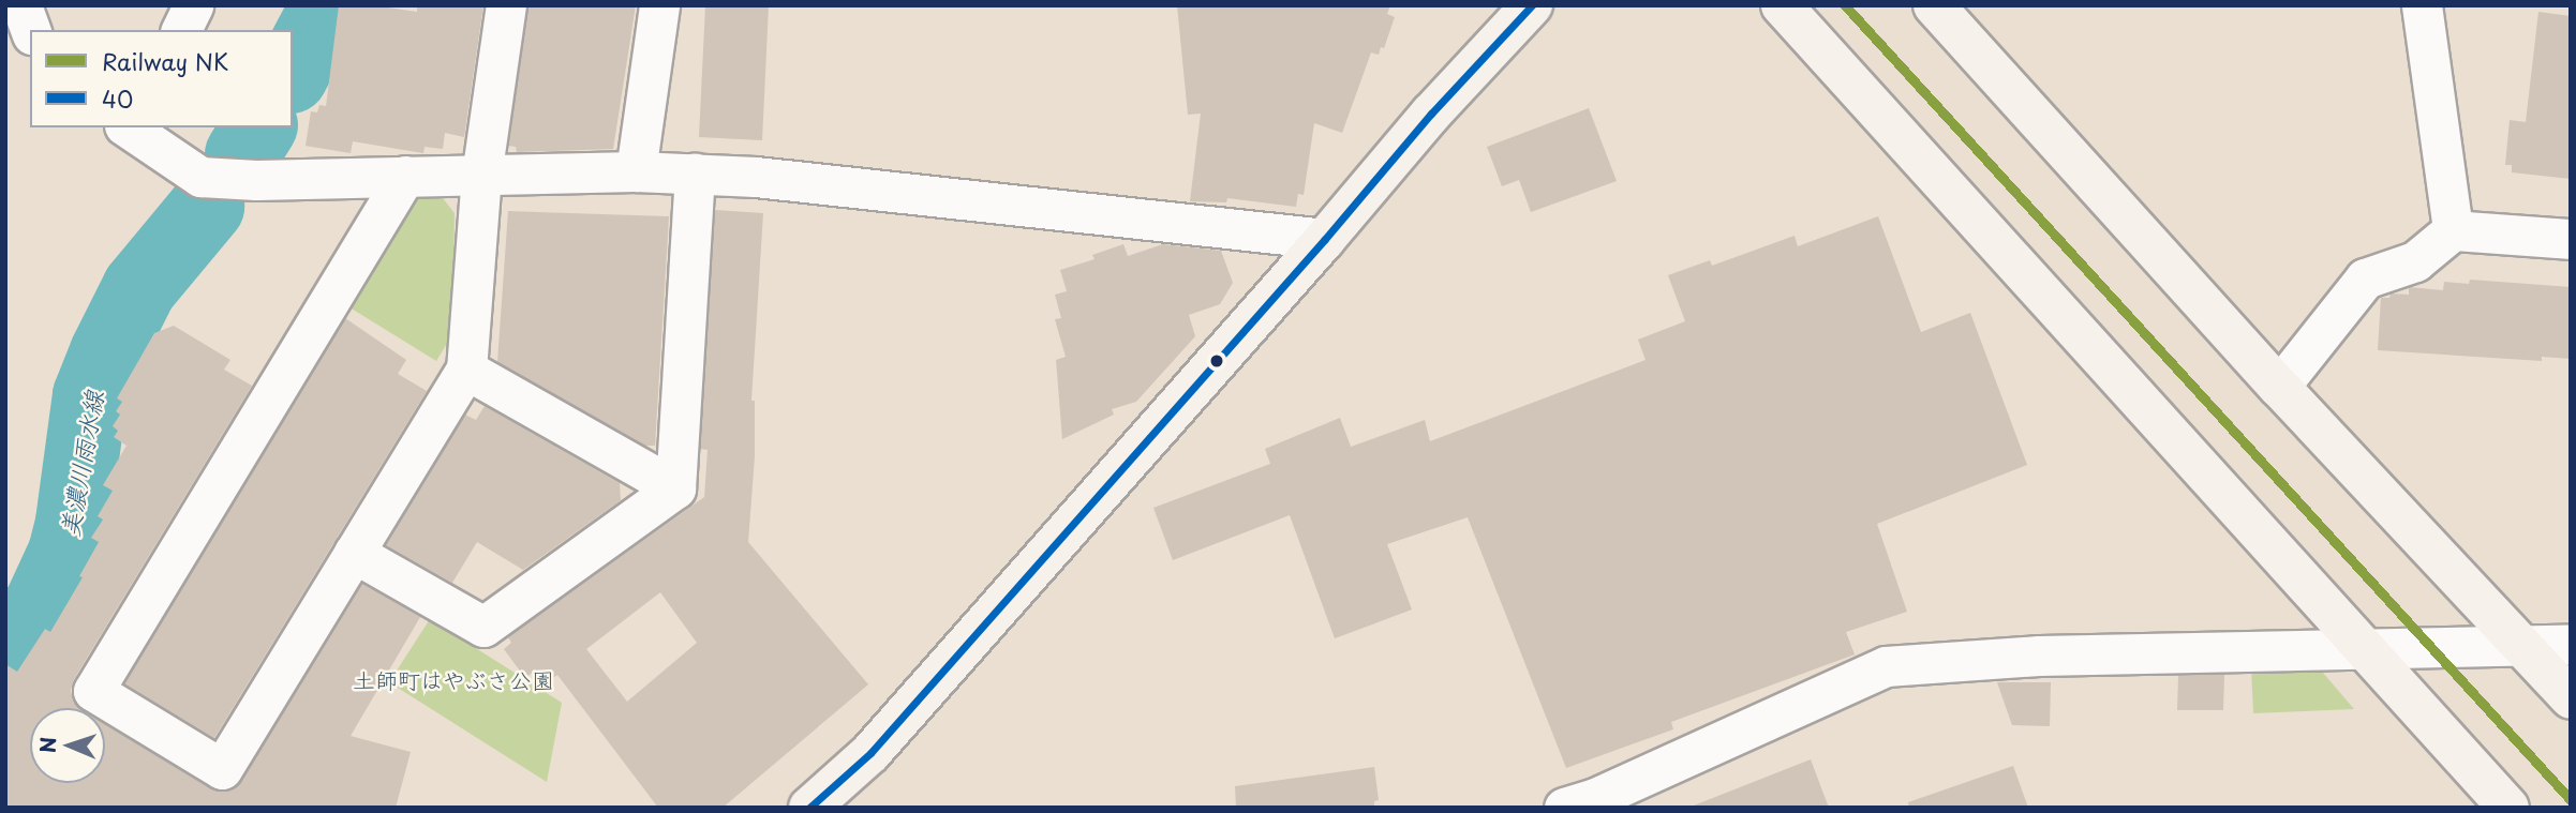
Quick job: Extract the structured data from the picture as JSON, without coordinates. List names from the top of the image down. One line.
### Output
{"water":["美濃川雨水線"],"parks":["土師町はやぶさ公園"],"lines":["rail line NK","transit line 40"],"legend":["Railway NK","40"],"north":"left"}
